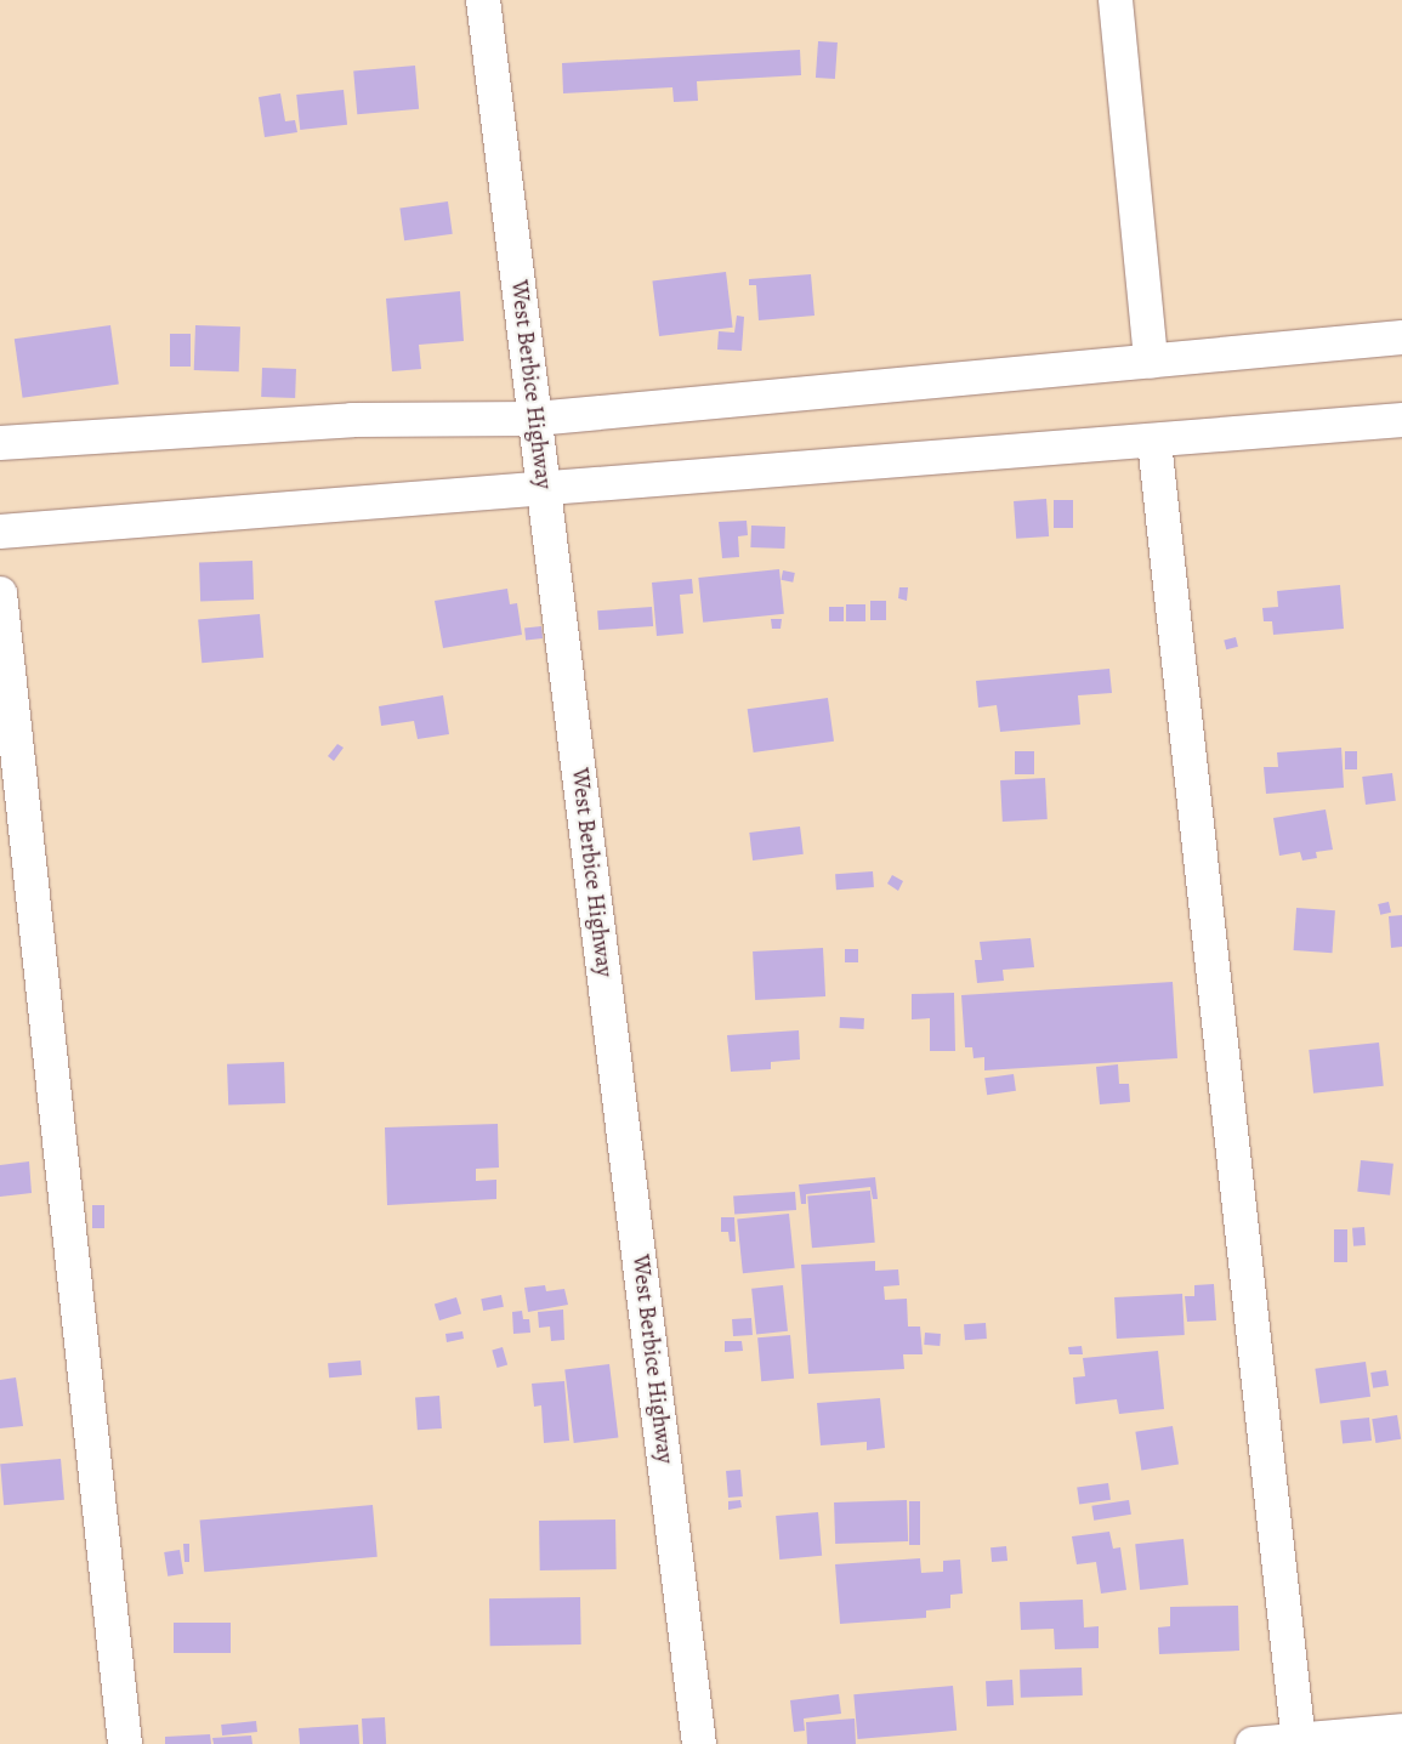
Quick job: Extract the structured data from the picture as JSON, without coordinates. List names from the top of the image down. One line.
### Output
{"streets":{"street":["West Berbice Highway"]}}
